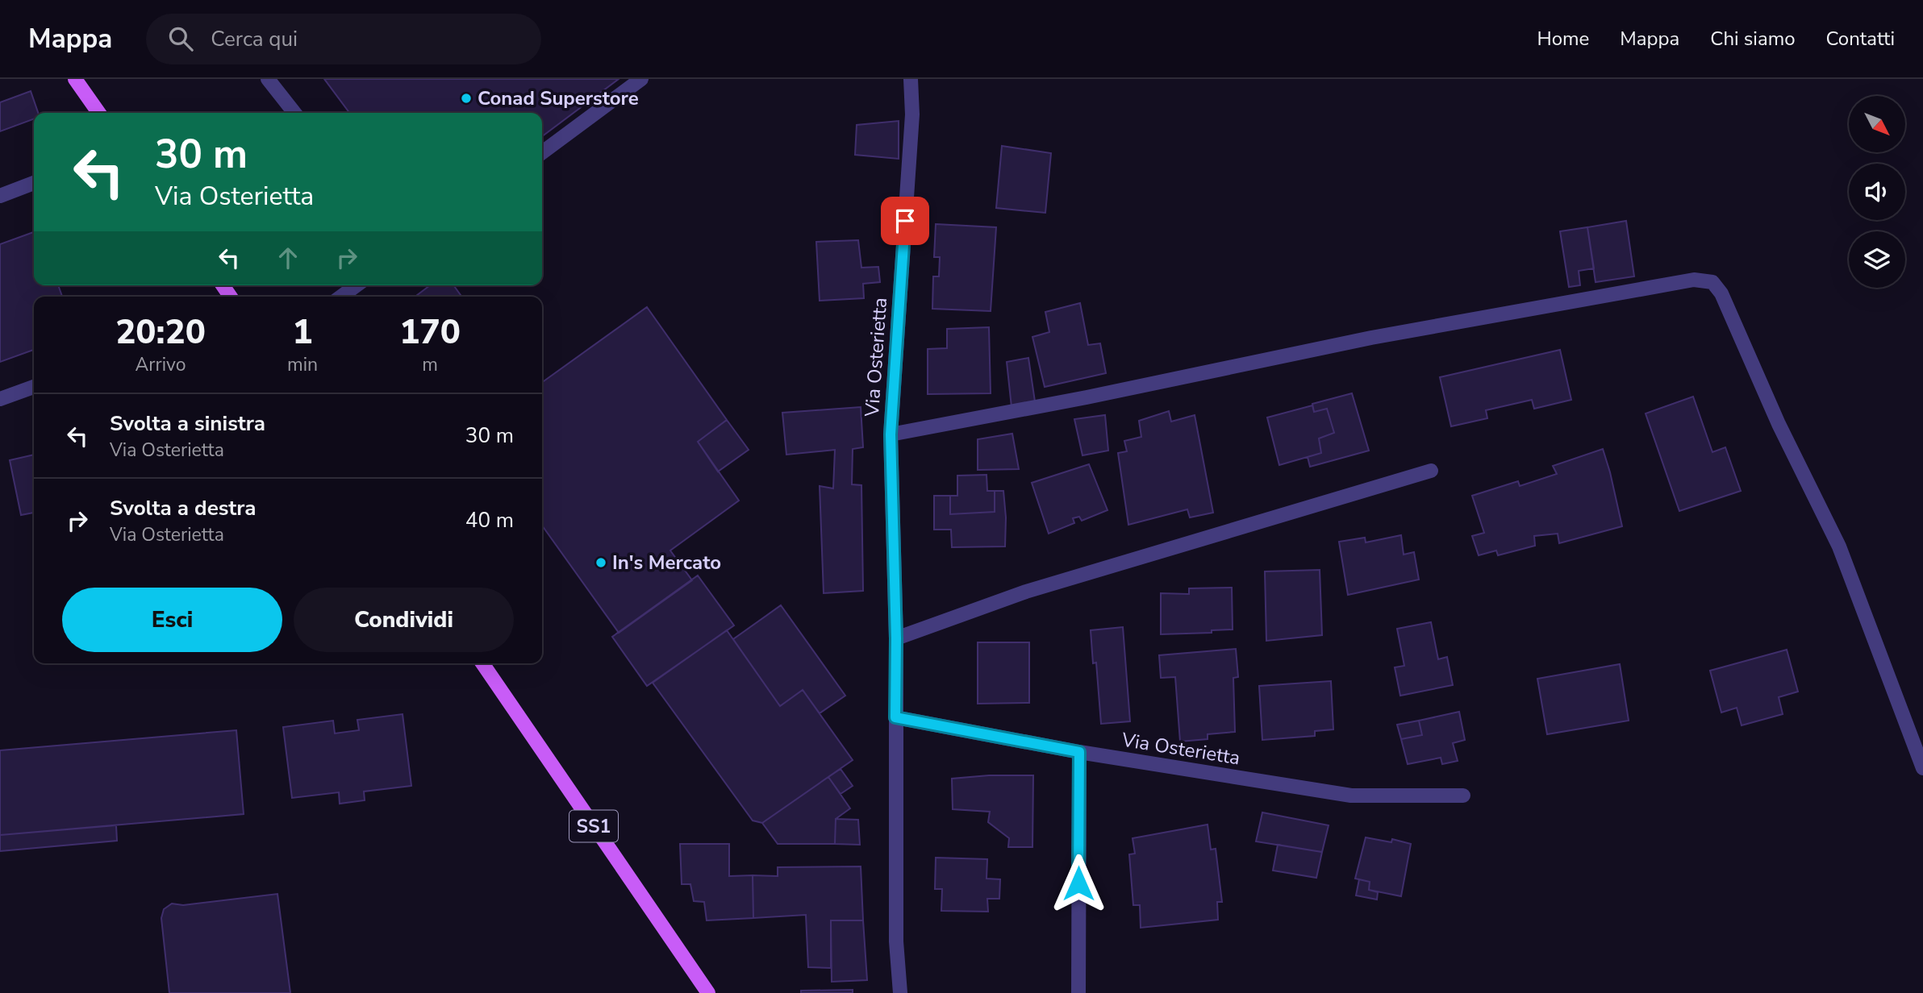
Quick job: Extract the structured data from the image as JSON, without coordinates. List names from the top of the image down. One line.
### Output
{"streets":{"main road":["SS1"],"street":["Via Osterietta"]},"places":["Conad Superstore","In's Mercato"],"north":"bottom right","page":{"header":"Mappa","search":"Cerca qui","nav":["Home","Mappa","Chi siamo","Contatti"],"turn":["30 m","Via Osterietta"],"eta":["20:20","Arrivo","1","min","170","m"],"list":[{"name":"Svolta a sinistra","note":"Via Osterietta","value":"30 m"},{"name":"Svolta a destra","note":"Via Osterietta","value":"40 m"}],"buttons":["Esci","Condividi"]}}
